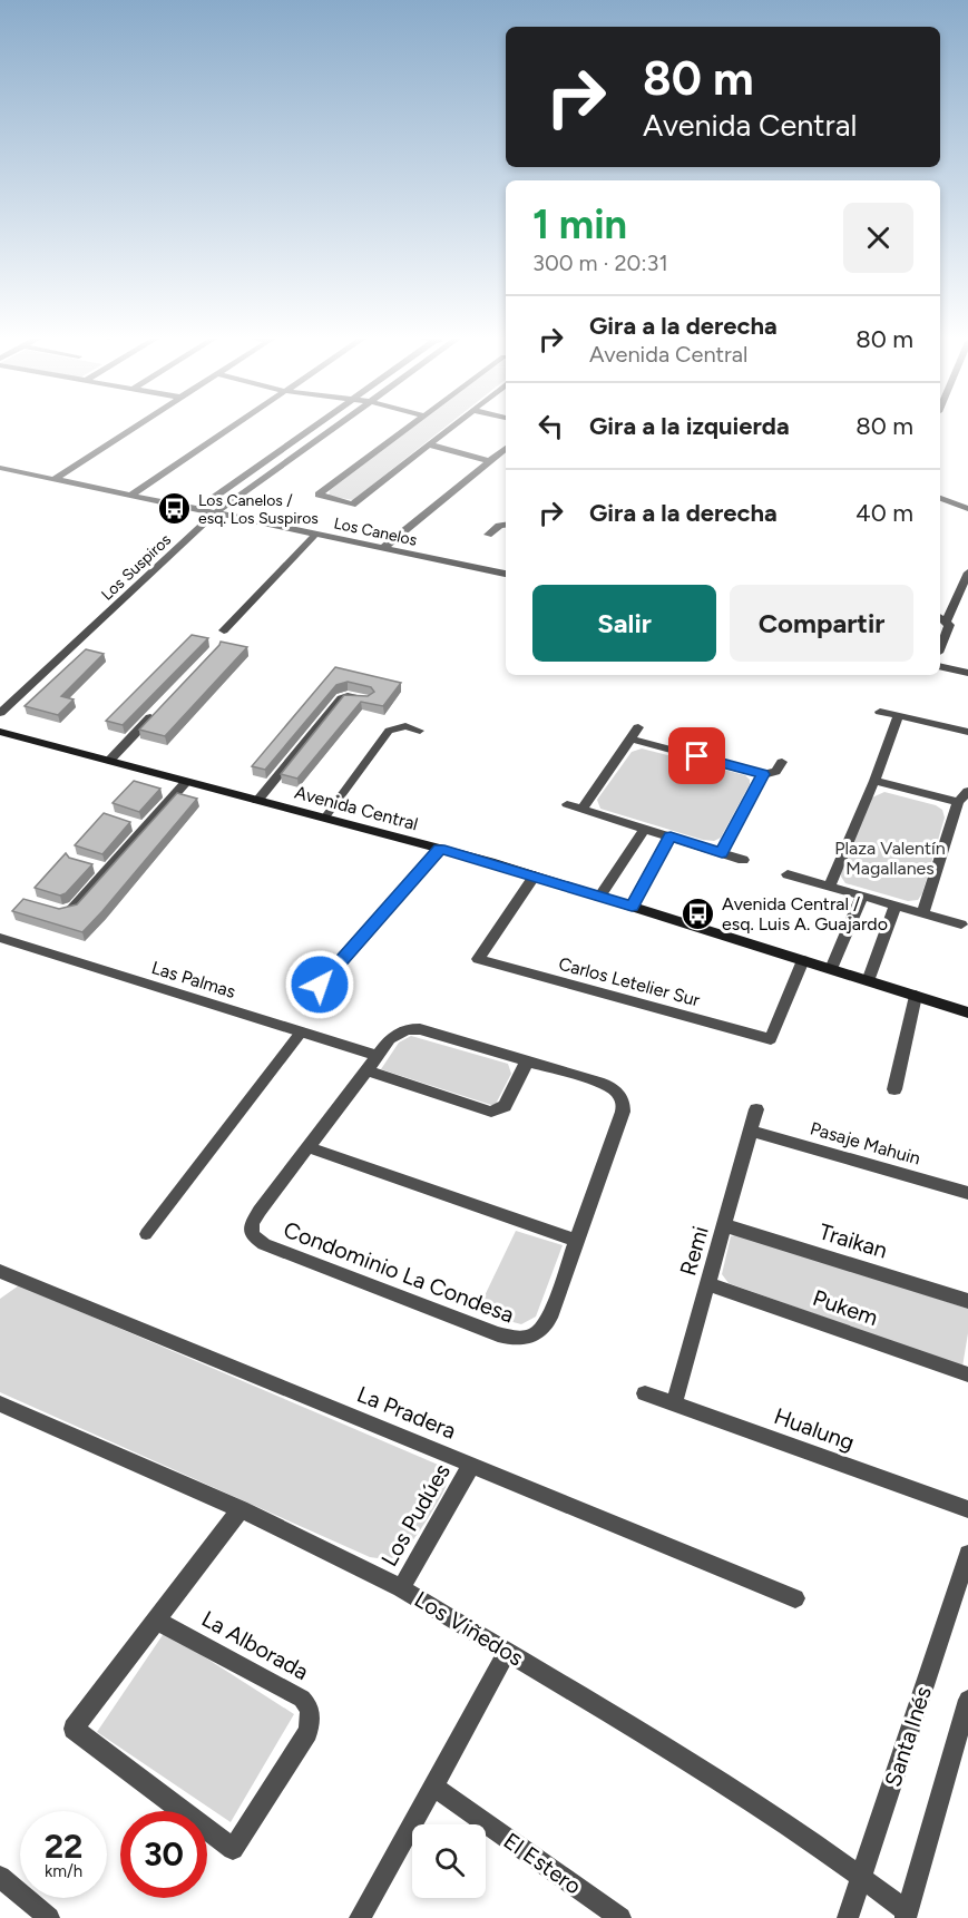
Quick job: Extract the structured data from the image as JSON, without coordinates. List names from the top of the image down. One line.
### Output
{"streets":{"street":["Los Canelos","Los Suspiros","Avenida Central","Las Palmas","Carlos Letelier Sur","Pasaje Mahuin","Traikan","Remi","Condominio La Condesa","Pukem","La Pradera","Hualung","Los Pudúes","Los Viñedos","La Alborada","Santa Inés","El Estero"]},"crossings":[["Los Canelos","Los Suspiros"],["Avenida Central","Carlos Letelier Sur"],["Las Palmas","Condominio La Condesa"],["Pasaje Mahuin","Remi"],["Traikan","Remi"],["Remi","Pukem"],["Remi","Hualung"],["La Pradera","Los Pudúes"],["Los Pudúes","Los Viñedos"],["Los Viñedos","La Alborada"],["Los Viñedos","Santa Inés"]],"parks":["Plaza Valentín Magallanes"],"places":{"bus stop":["Los Canelos / esq. Los Suspiros","Avenida Central / esq. Luis A. Guajardo"]},"page":{"turn":["80 m","Avenida Central"],"heading":["1 min","300 m · 20:31"],"list":[{"name":"Gira a la derecha","note":"Avenida Central","value":"80 m"},{"name":"Gira a la izquierda","value":"80 m"},{"name":"Gira a la derecha","value":"40 m"}],"buttons":["Salir","Compartir"],"speed":"22 km/h","limit":"30"}}
